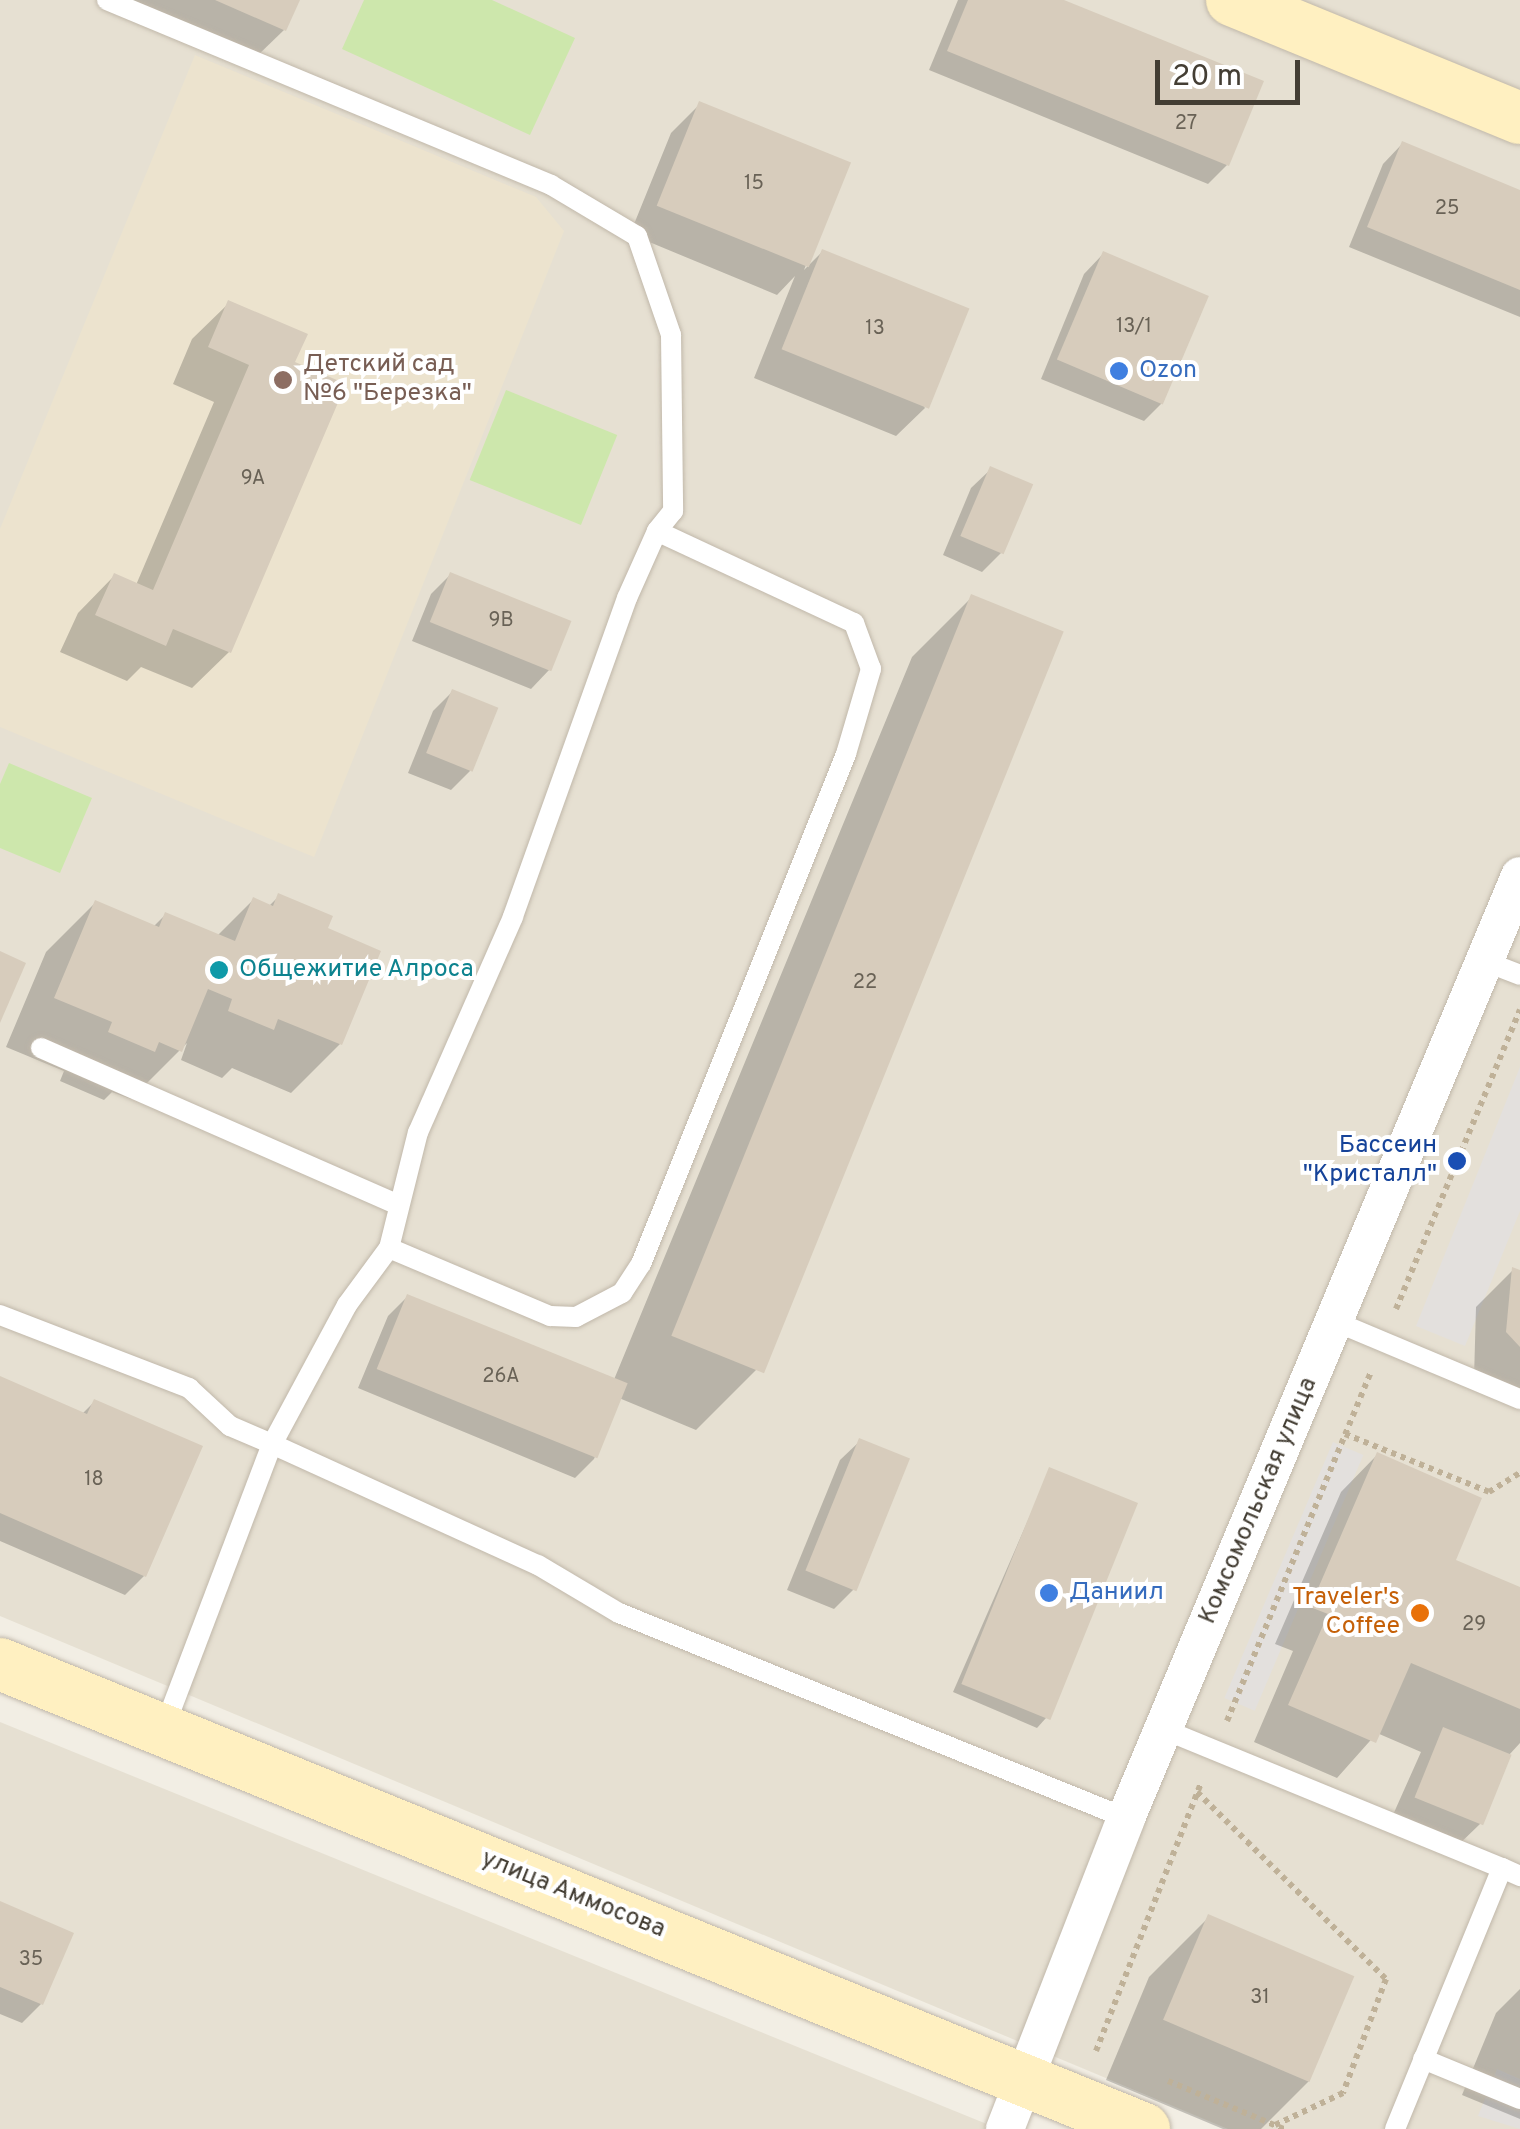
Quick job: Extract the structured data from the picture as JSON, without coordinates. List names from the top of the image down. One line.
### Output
{"streets":{"main road":["улица Аммосова"],"street":["Комсомольская улица"]},"crossings":[["Комсомольская улица","улица Аммосова"]],"places":["Ozon","Детский сад №6 \"Березка\"","Общежитие Алроса","Бассеин \"Кристалл\"","Даниил","Traveler's Coffee"],"house_numbers":["27","15","25","13/1","13","9А","9В","22","26А","18","29","35","31"],"scale_bar":"20 m"}
